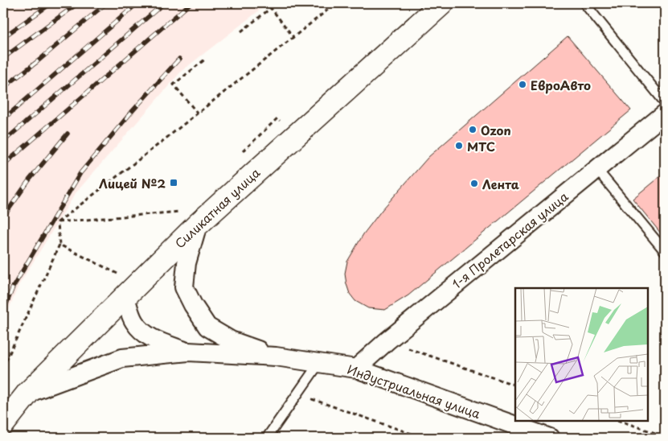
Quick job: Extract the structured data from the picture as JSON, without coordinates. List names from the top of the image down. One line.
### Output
{"streets":{"street":["Силикатная улица","1-я Пролетарская улица","Индустриальная улица"]},"crossings":[["Силикатная улица","Индустриальная улица"],["1-я Пролетарская улица","Индустриальная улица"]],"places":{"other":["ЕвроАвто","Ozon","МТС","Лента"],"transit":["Лицей №2"]}}
